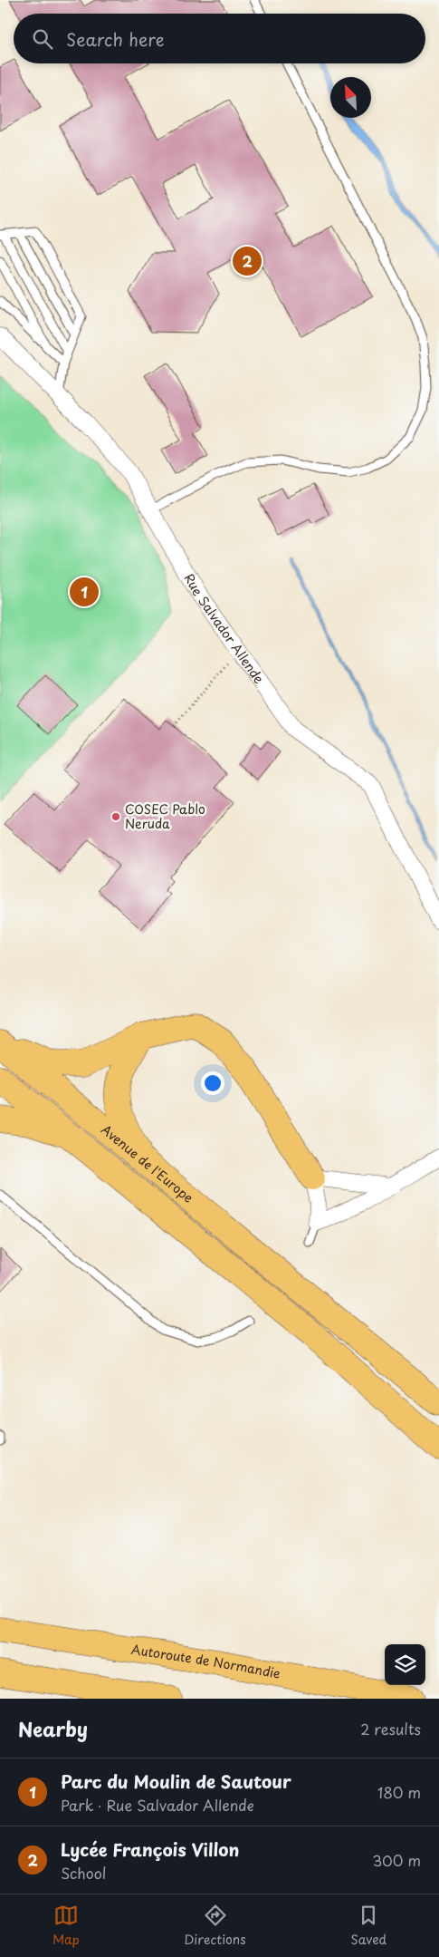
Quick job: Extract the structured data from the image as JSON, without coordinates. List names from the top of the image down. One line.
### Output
{"streets":{"main road":["Avenue de l'Europe","Autoroute de Normandie"],"street":["Rue Salvador Allende"]},"places":["COSEC Pablo Neruda"],"north":"top left","page":{"search":"Search here","pins":["2","1"],"heading":["Nearby","2 results"],"list":[{"mark":"1","name":"Parc du Moulin de Sautour","note":"Park · Rue Salvador Allende","value":"180 m"},{"mark":"2","name":"Lycée François Villon","note":"School","value":"300 m"}],"nav":["Map","Directions","Saved"]}}
